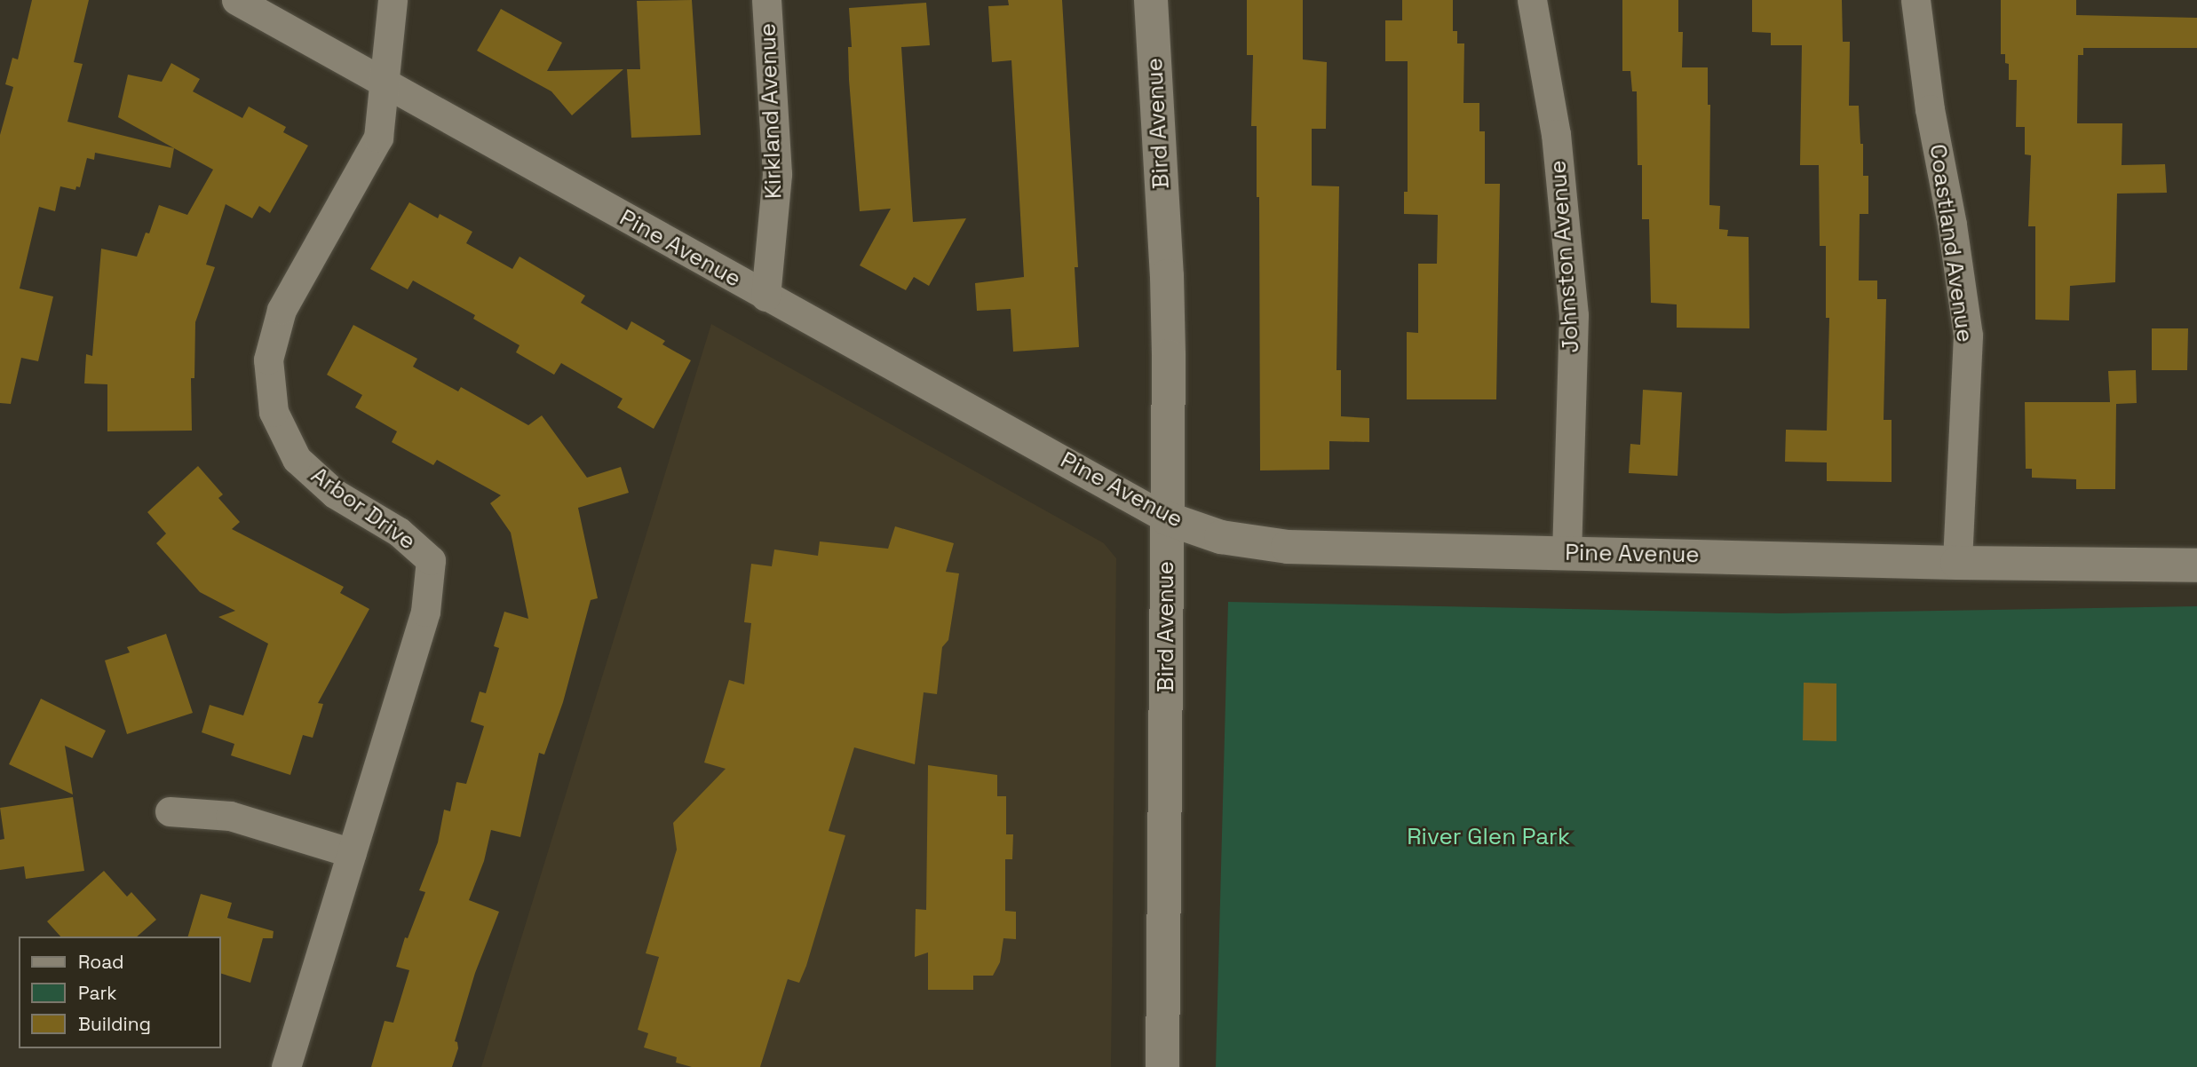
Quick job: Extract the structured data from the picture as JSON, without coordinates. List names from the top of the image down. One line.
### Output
{"streets":{"street":["Kirkland Avenue","Bird Avenue","Coastland Avenue","Pine Avenue","Johnston Avenue","Arbor Drive"]},"crossings":[["Kirkland Avenue","Pine Avenue"],["Bird Avenue","Pine Avenue"],["Coastland Avenue","Pine Avenue"],["Pine Avenue","Johnston Avenue"],["Pine Avenue","Arbor Drive"]],"parks":["River Glen Park"],"legend":["Road","Park","Building"]}
